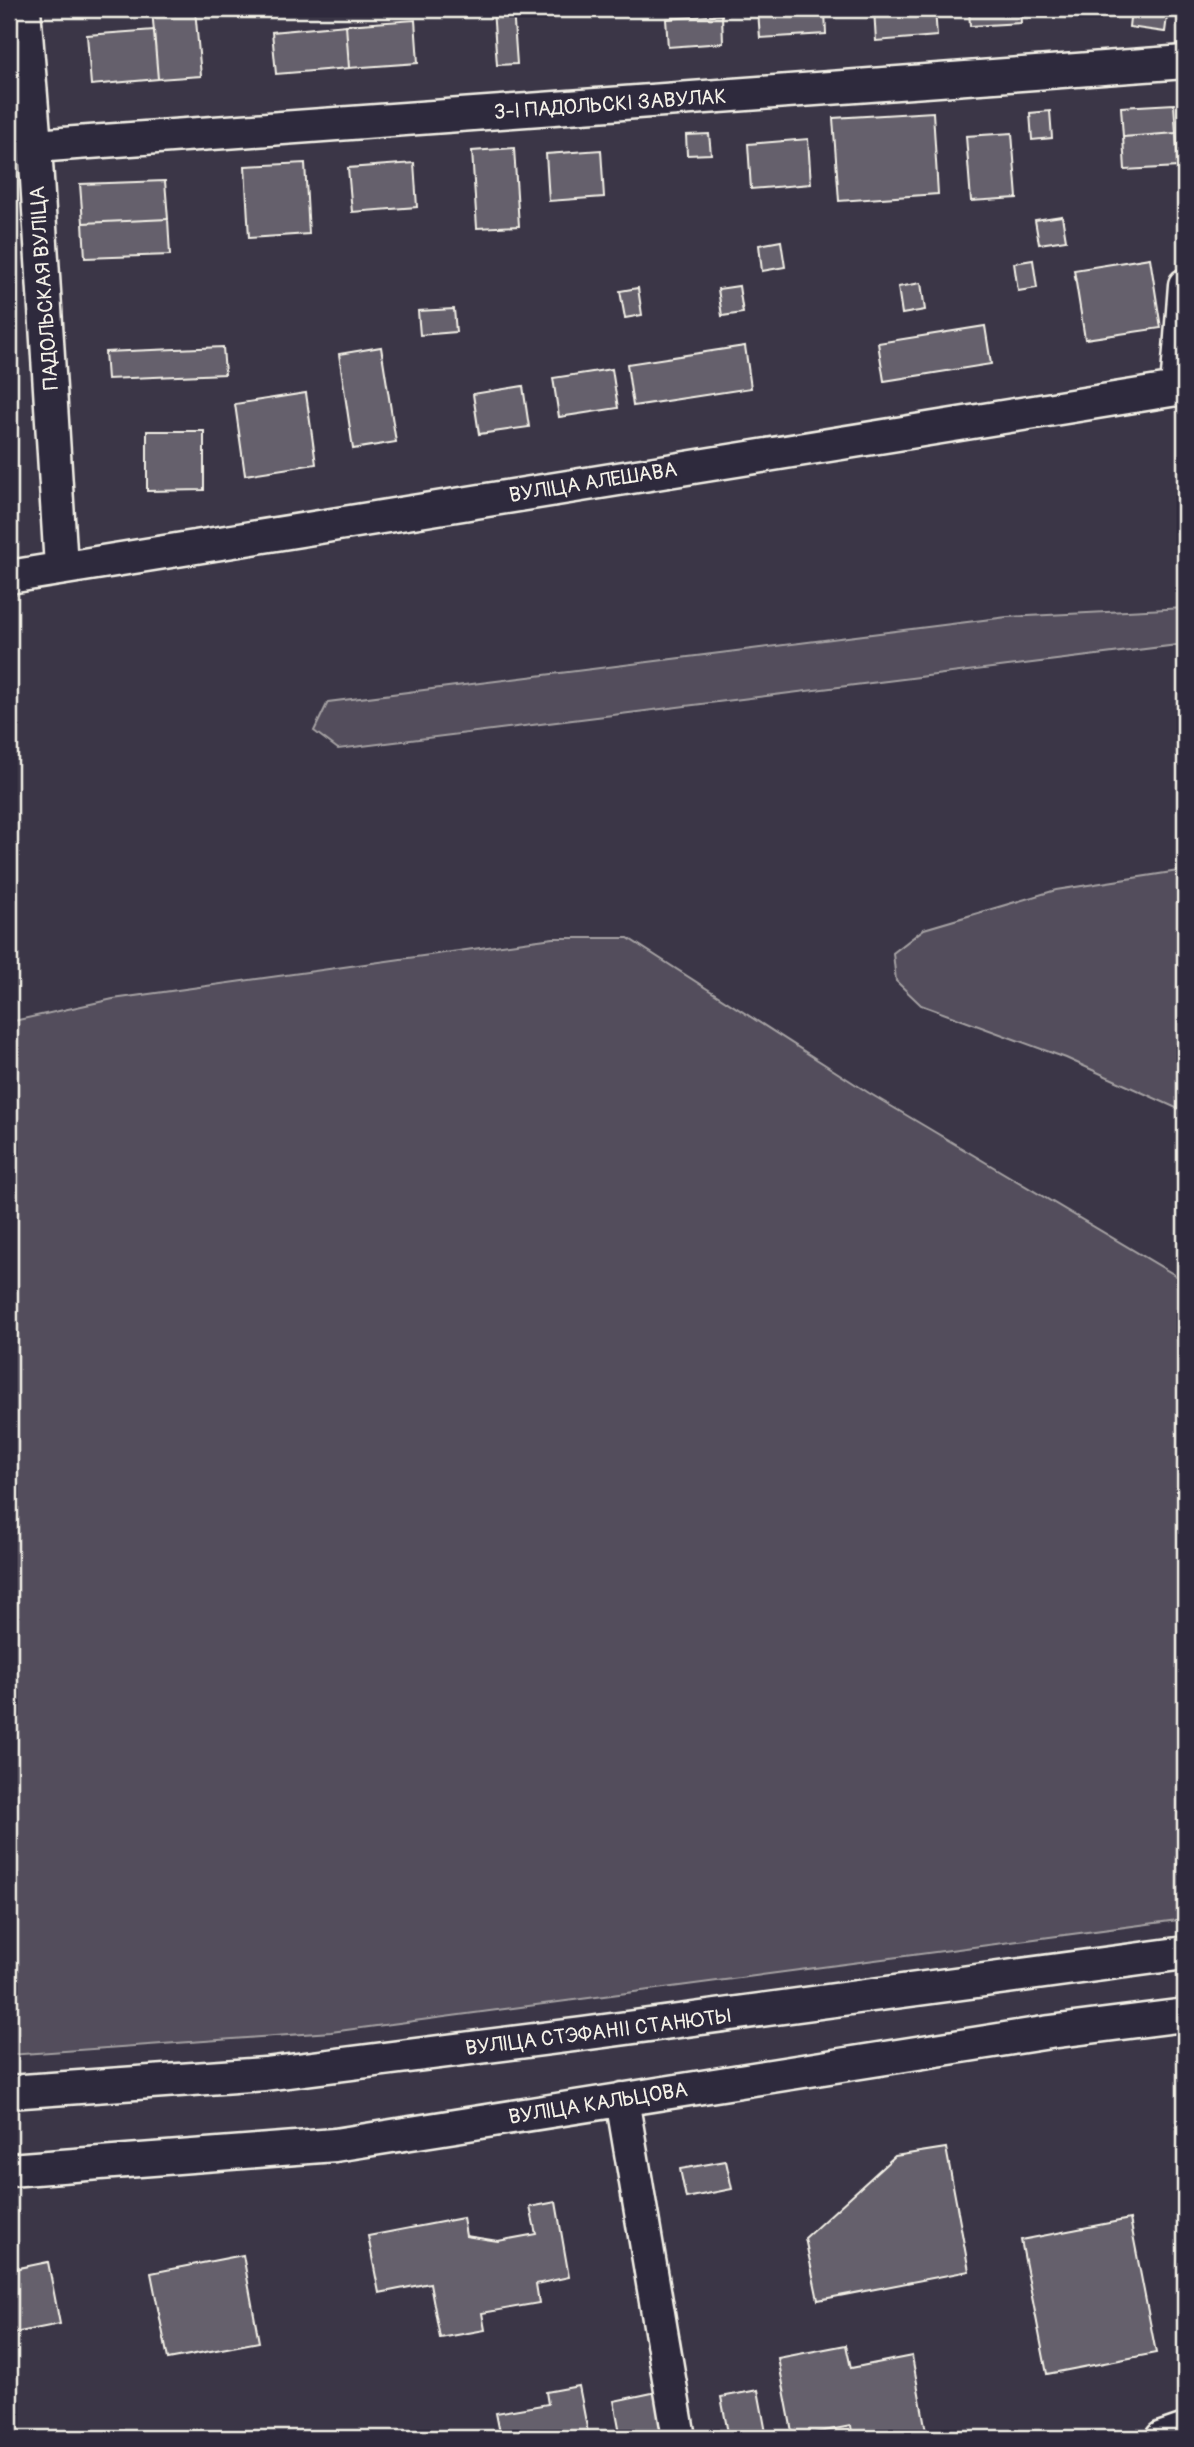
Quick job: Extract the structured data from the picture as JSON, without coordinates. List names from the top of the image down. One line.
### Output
{"streets":{"street":["3-І ПАДОЛЬСКІ ЗАВУЛАК","ПАДОЛЬСКАЯ ВУЛІЦА","ВУЛІЦА АЛЕШАВА","ВУЛІЦА СТЭФАНІІ СТАНЮТЫ","ВУЛІЦА КАЛЬЦОВА"]},"crossings":[["3-І ПАДОЛЬСКІ ЗАВУЛАК","ПАДОЛЬСКАЯ ВУЛІЦА"],["ПАДОЛЬСКАЯ ВУЛІЦА","ВУЛІЦА АЛЕШАВА"]]}
